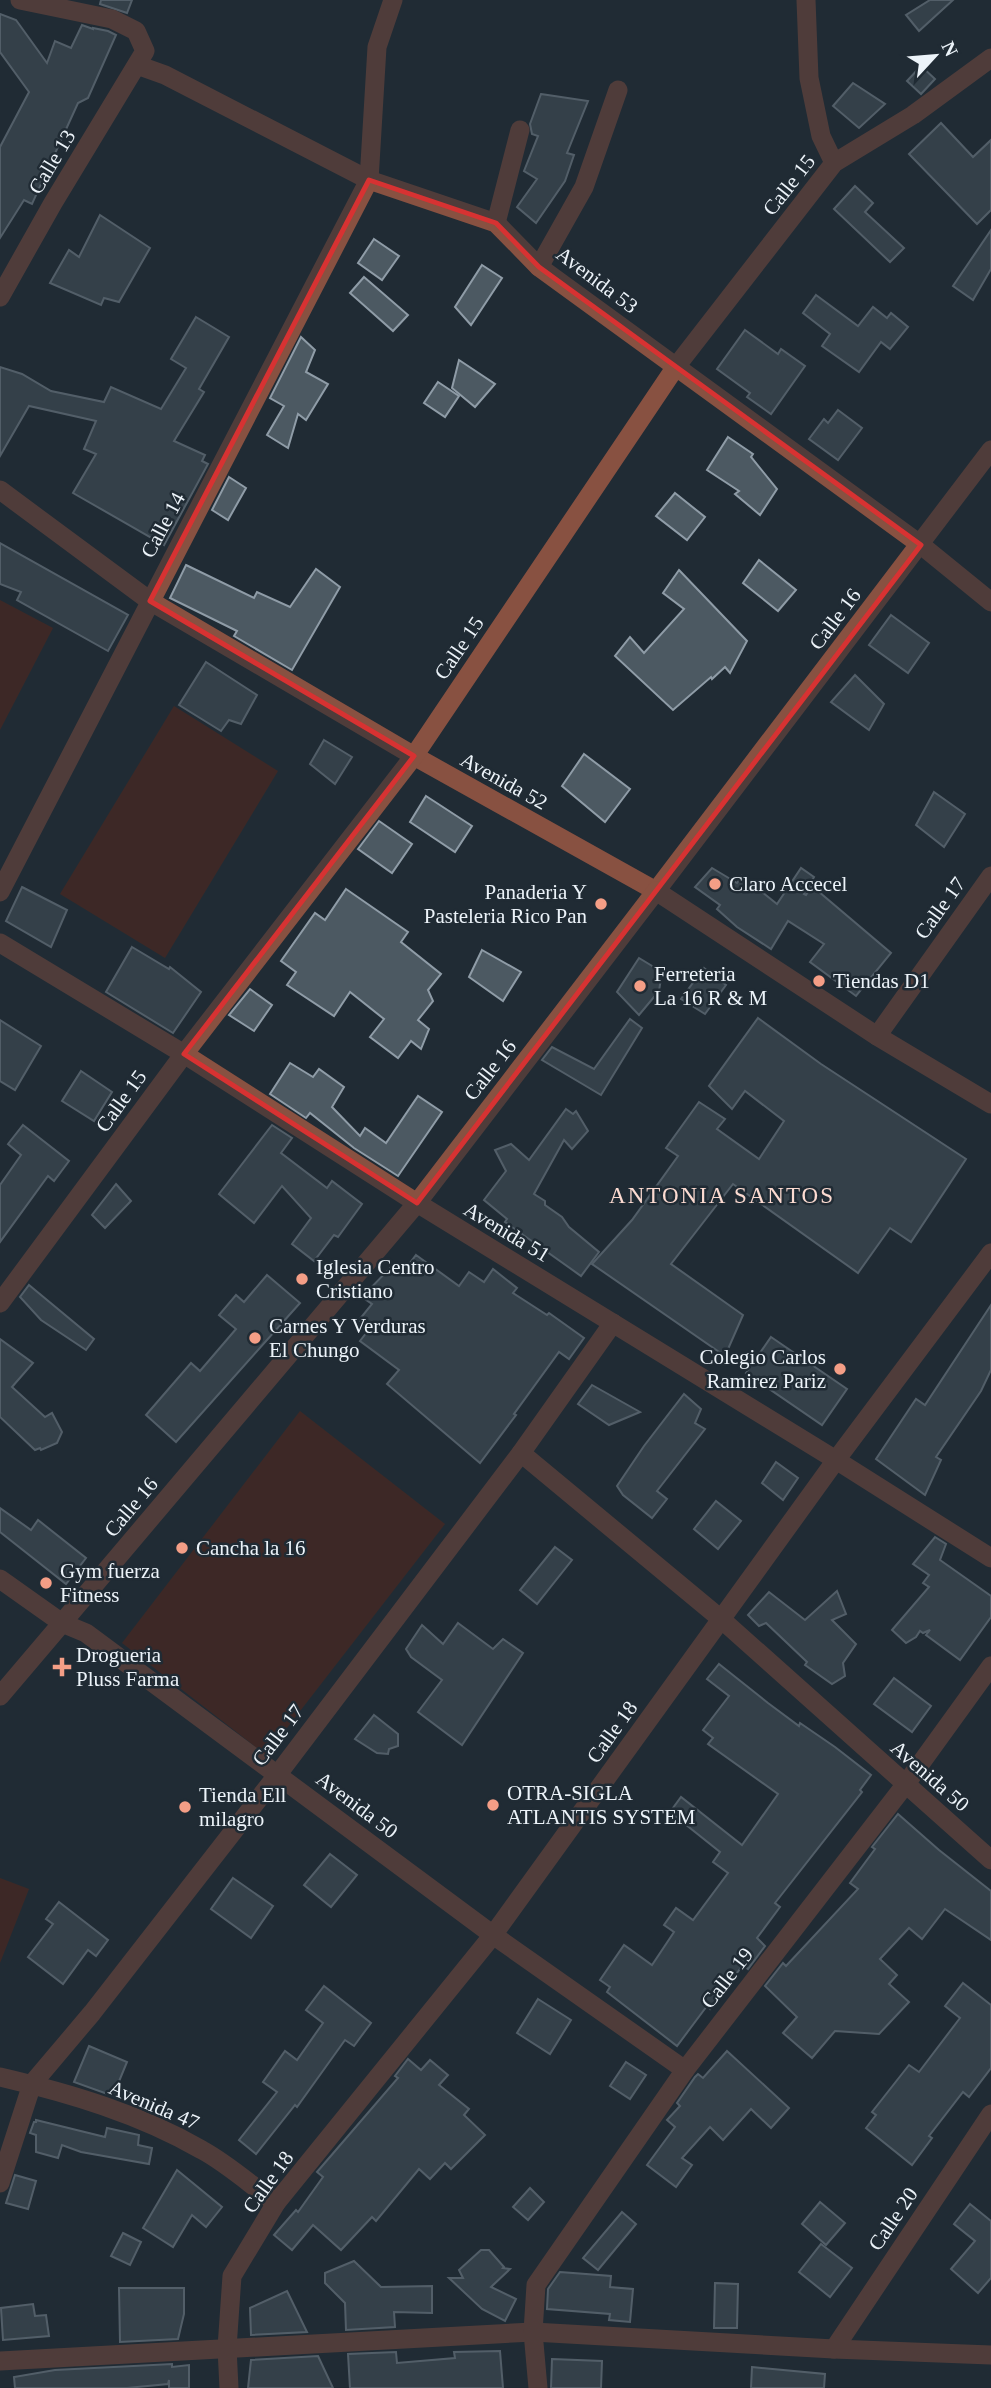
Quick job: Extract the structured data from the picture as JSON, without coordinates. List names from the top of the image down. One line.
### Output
{"streets":{"street":["Calle 13","Calle 15","Avenida 53","Calle 14","Calle 16","Avenida 52","Calle 17","Avenida 51","Calle 18","Avenida 50","Calle 19","Avenida 47","Calle 20"]},"crossings":[["Calle 13","Avenida 53"],["Calle 15","Avenida 53"],["Calle 15","Avenida 52"],["Calle 15","Avenida 51"],["Avenida 53","Calle 14"],["Avenida 53","Calle 16"],["Calle 14","Avenida 52"],["Calle 16","Avenida 52"],["Calle 16","Avenida 51"],["Calle 16","Avenida 50"],["Avenida 52","Calle 17"],["Calle 17","Avenida 51"],["Calle 17","Avenida 50"],["Calle 17","Avenida 47"],["Avenida 51","Calle 18"],["Calle 18","Avenida 50"],["Calle 18","Avenida 47"],["Avenida 50","Calle 19"]],"districts":["ANTONIA SANTOS"],"places":{"other":["Claro Accecel","Panaderia Y Pasteleria Rico Pan","Tiendas D1","Ferreteria La 16 R & M","Iglesia Centro Cristiano","Carnes Y Verduras El Chungo","Colegio Carlos Ramirez Pariz","Cancha la 16","Gym fuerza Fitness","OTRA-SIGLA ATLANTIS SYSTEM","Tienda Ell milagro"],"health":["Drogueria Pluss Farma"]},"north":"top right"}
